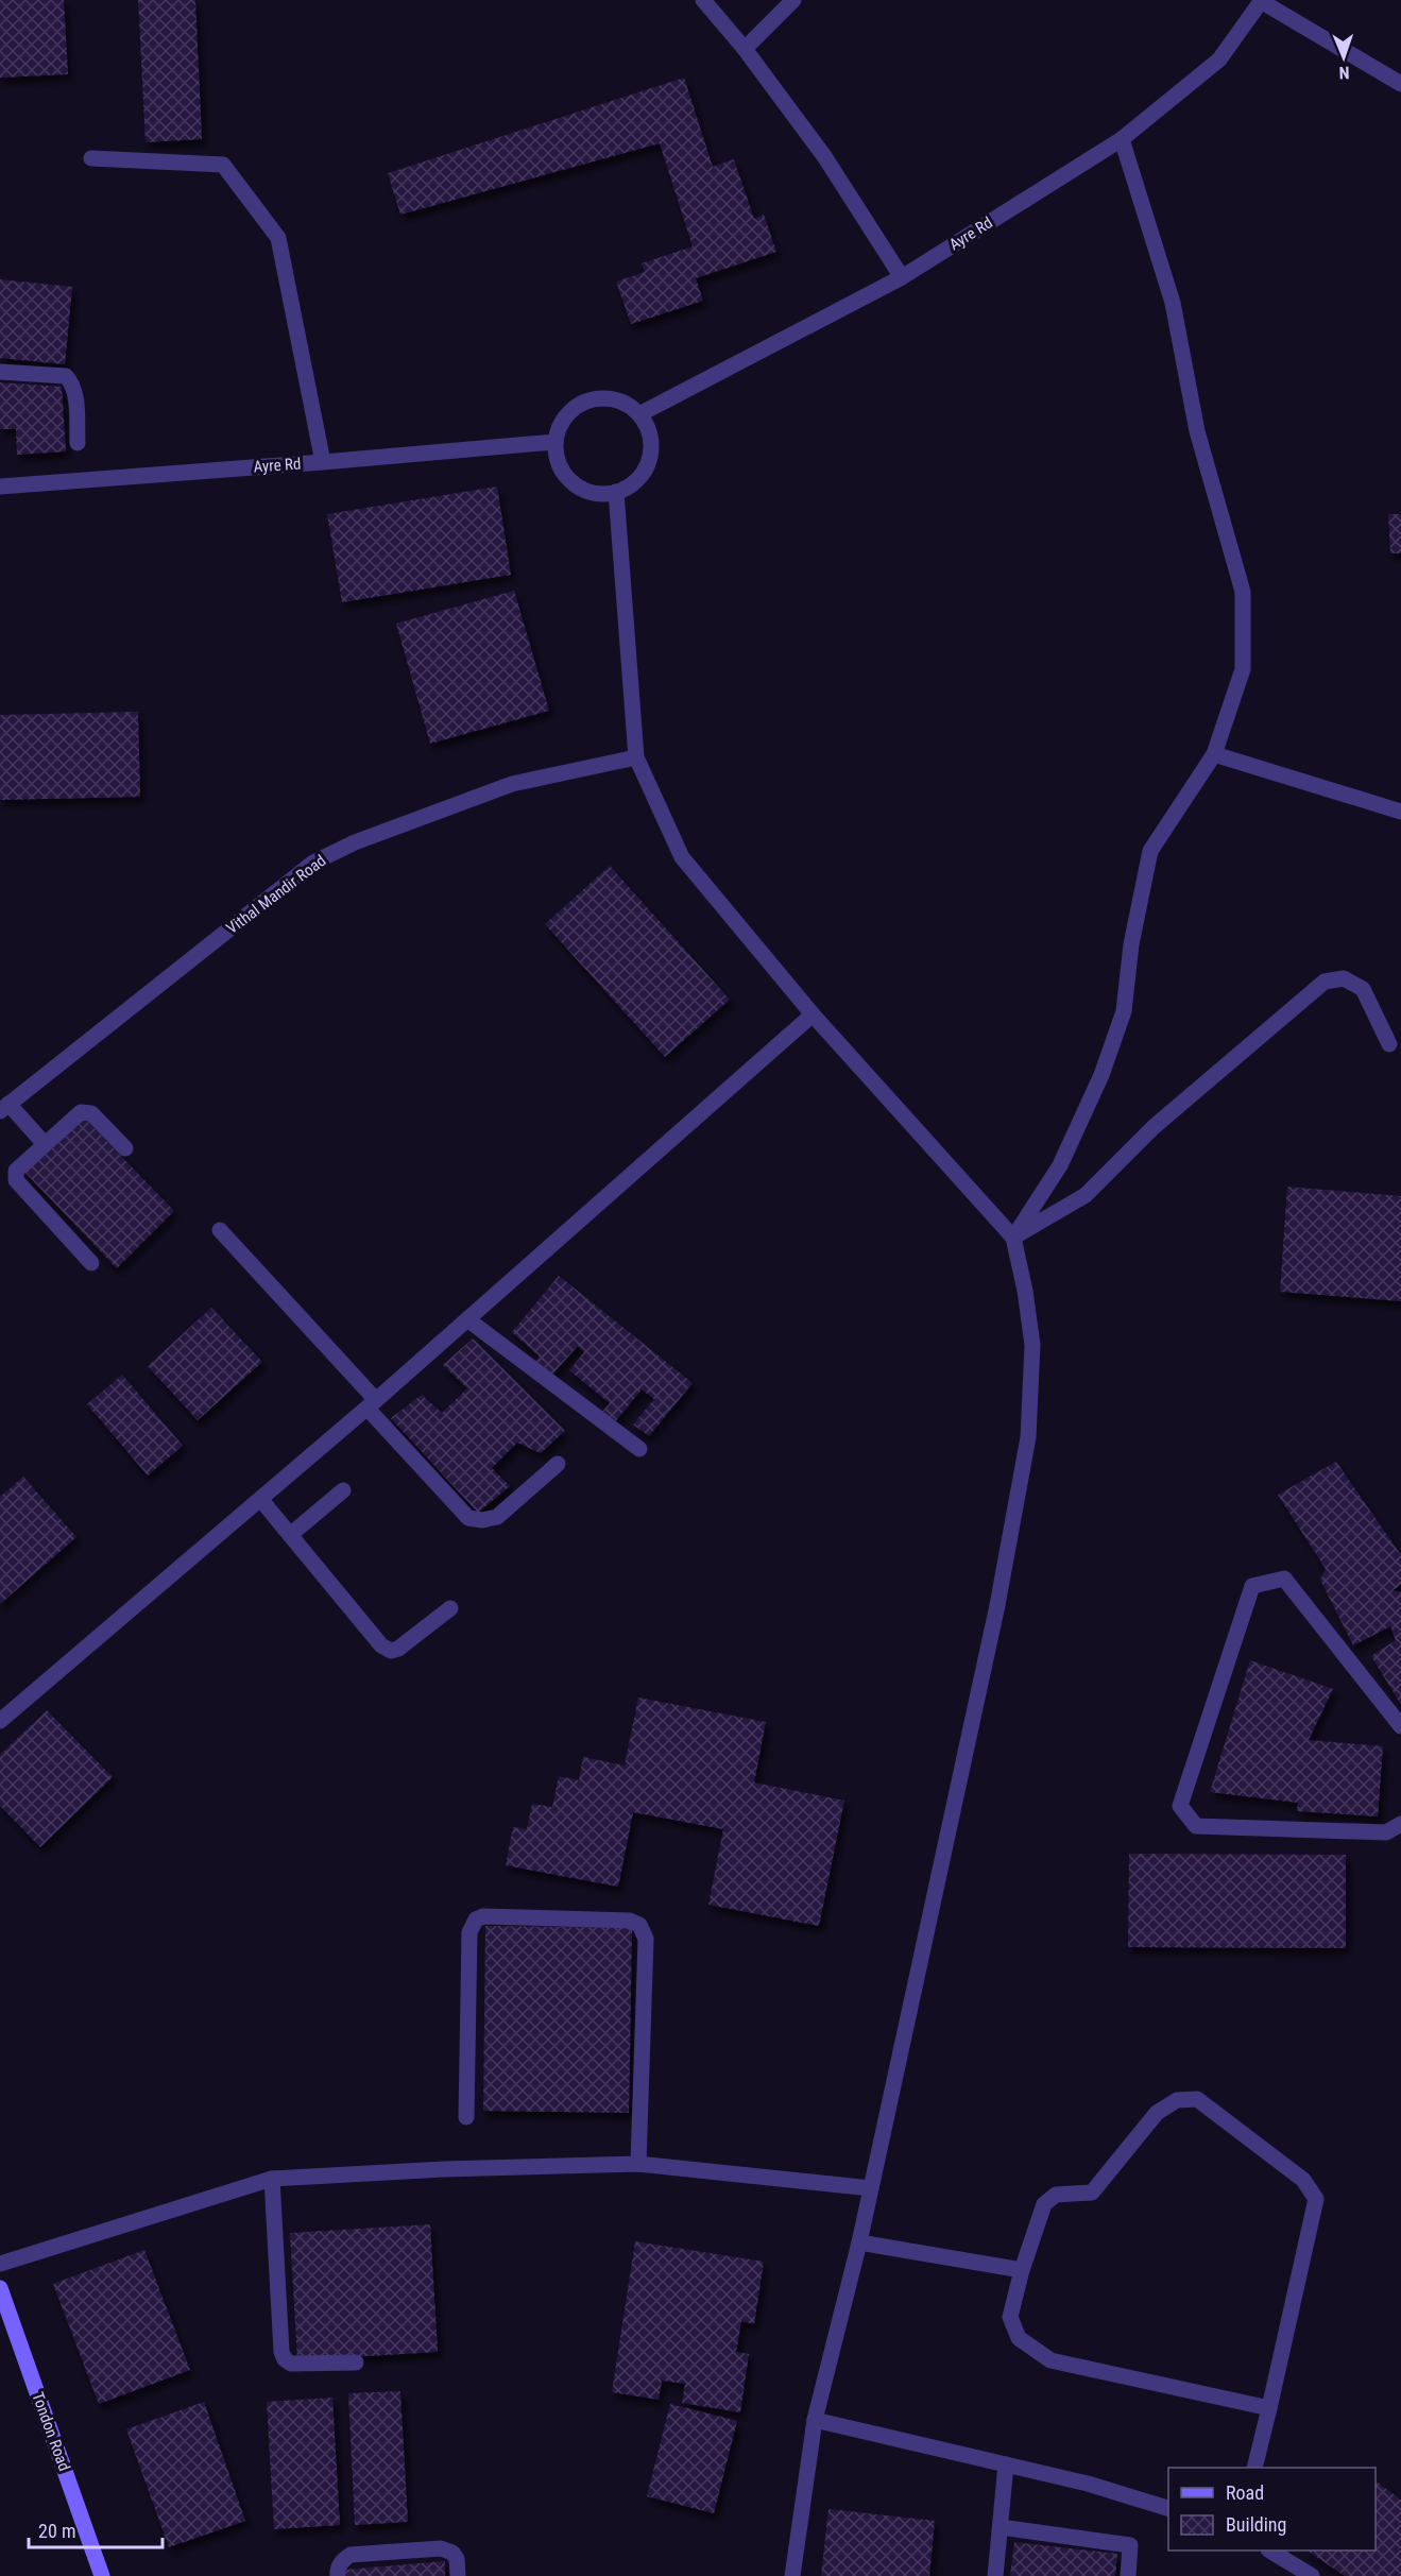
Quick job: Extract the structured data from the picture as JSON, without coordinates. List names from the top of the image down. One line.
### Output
{"streets":{"street":["Ayre Rd","Vithal Mandir Road","Tondon Road"]},"legend":["Road","Building"],"scale_bar":"20 m","north":"bottom"}
